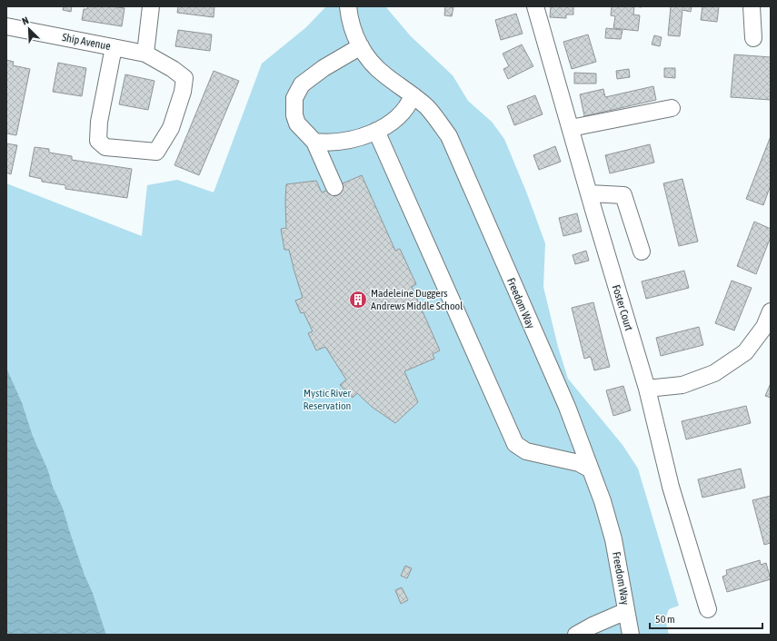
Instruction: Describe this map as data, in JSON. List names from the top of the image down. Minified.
{"streets":{"street":["Ship Avenue","Freedom Way","Foster Court"]},"parks":["Mystic River Reservation"],"places":{"building":["Madeleine Duggers Andrews Middle School"]},"scale_bar":"50 m","north":"top left"}
